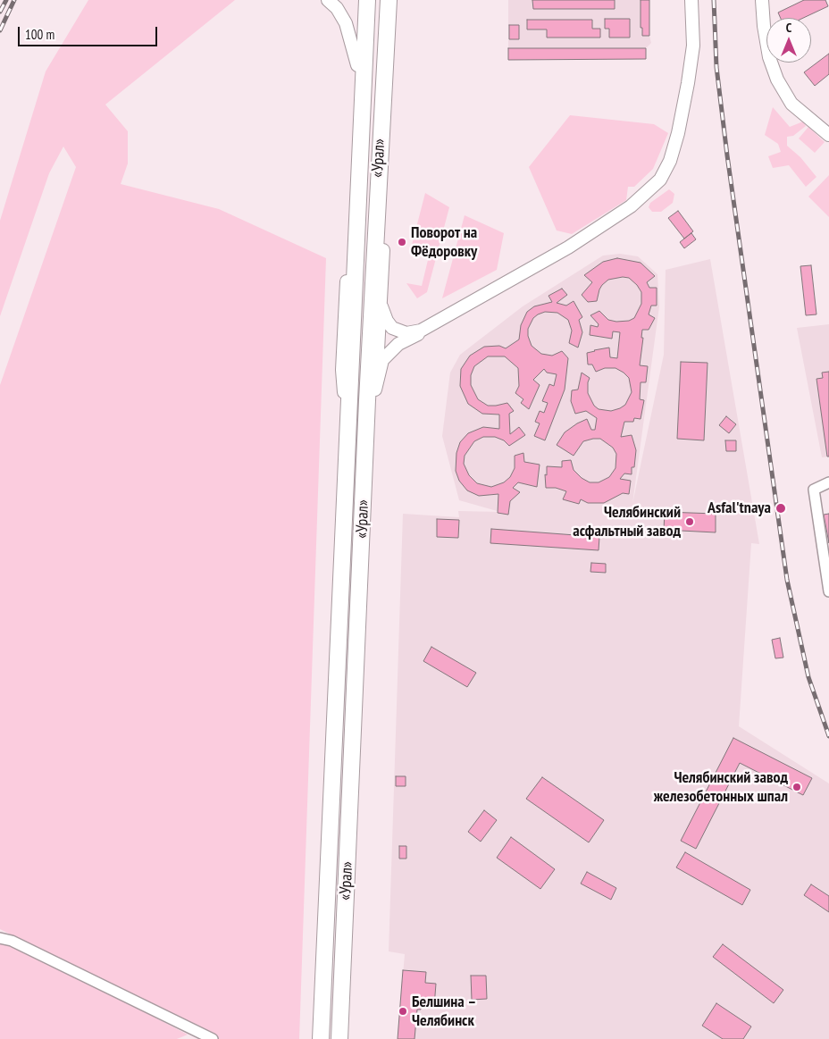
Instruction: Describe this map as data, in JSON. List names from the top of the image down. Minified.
{"streets":{"main road":["«Урал»"]},"places":["Поворот на Фёдоровку","Asfal'tnaya","Челябинский асфальтный завод","Челябинский завод железобетонных шпал","Белшина – Челябинск"],"scale_bar":"100 m","north":"top"}
